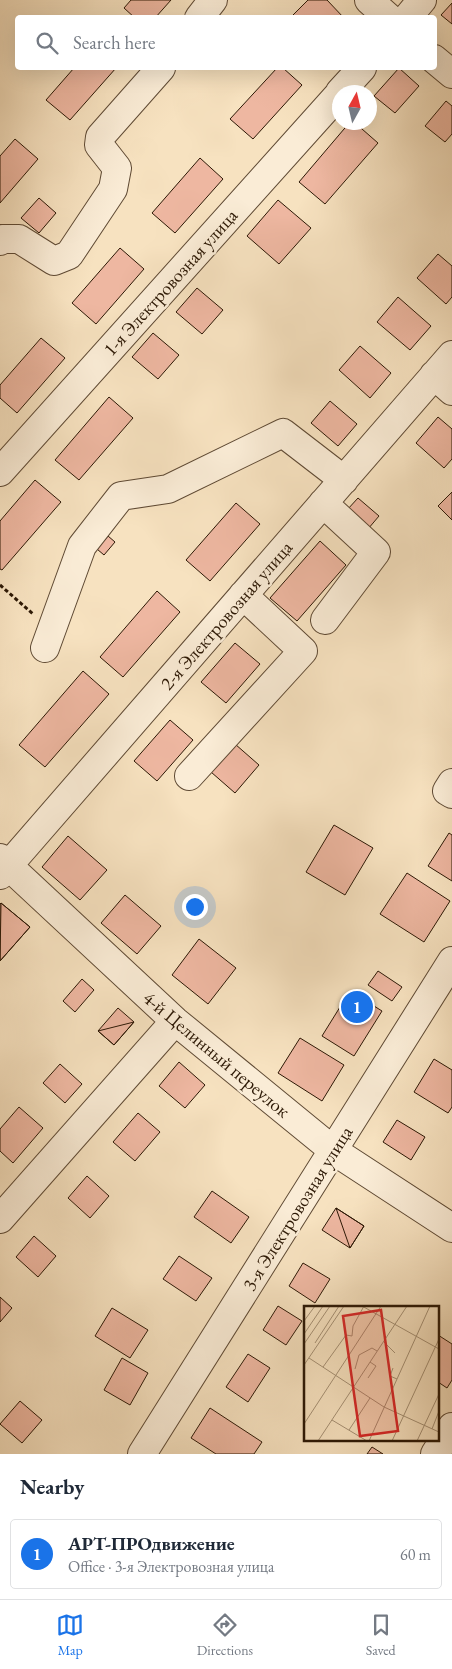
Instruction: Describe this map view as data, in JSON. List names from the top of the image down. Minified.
{"streets":{"street":["1-я Электровозная улица","2-я Электровозная улица","4-й Целинный переулок","3-я Электровозная улица"]},"crossings":[["2-я Электровозная улица","4-й Целинный переулок"],["4-й Целинный переулок","3-я Электровозная улица"]],"north":"top","page":{"search":"Search here","pins":"1","heading":"Nearby","list":[{"mark":"1","name":"АРТ-ПРОдвижение","note":"Office · 3-я Электровозная улица","value":"60 m"}],"nav":["Map","Directions","Saved"]}}
